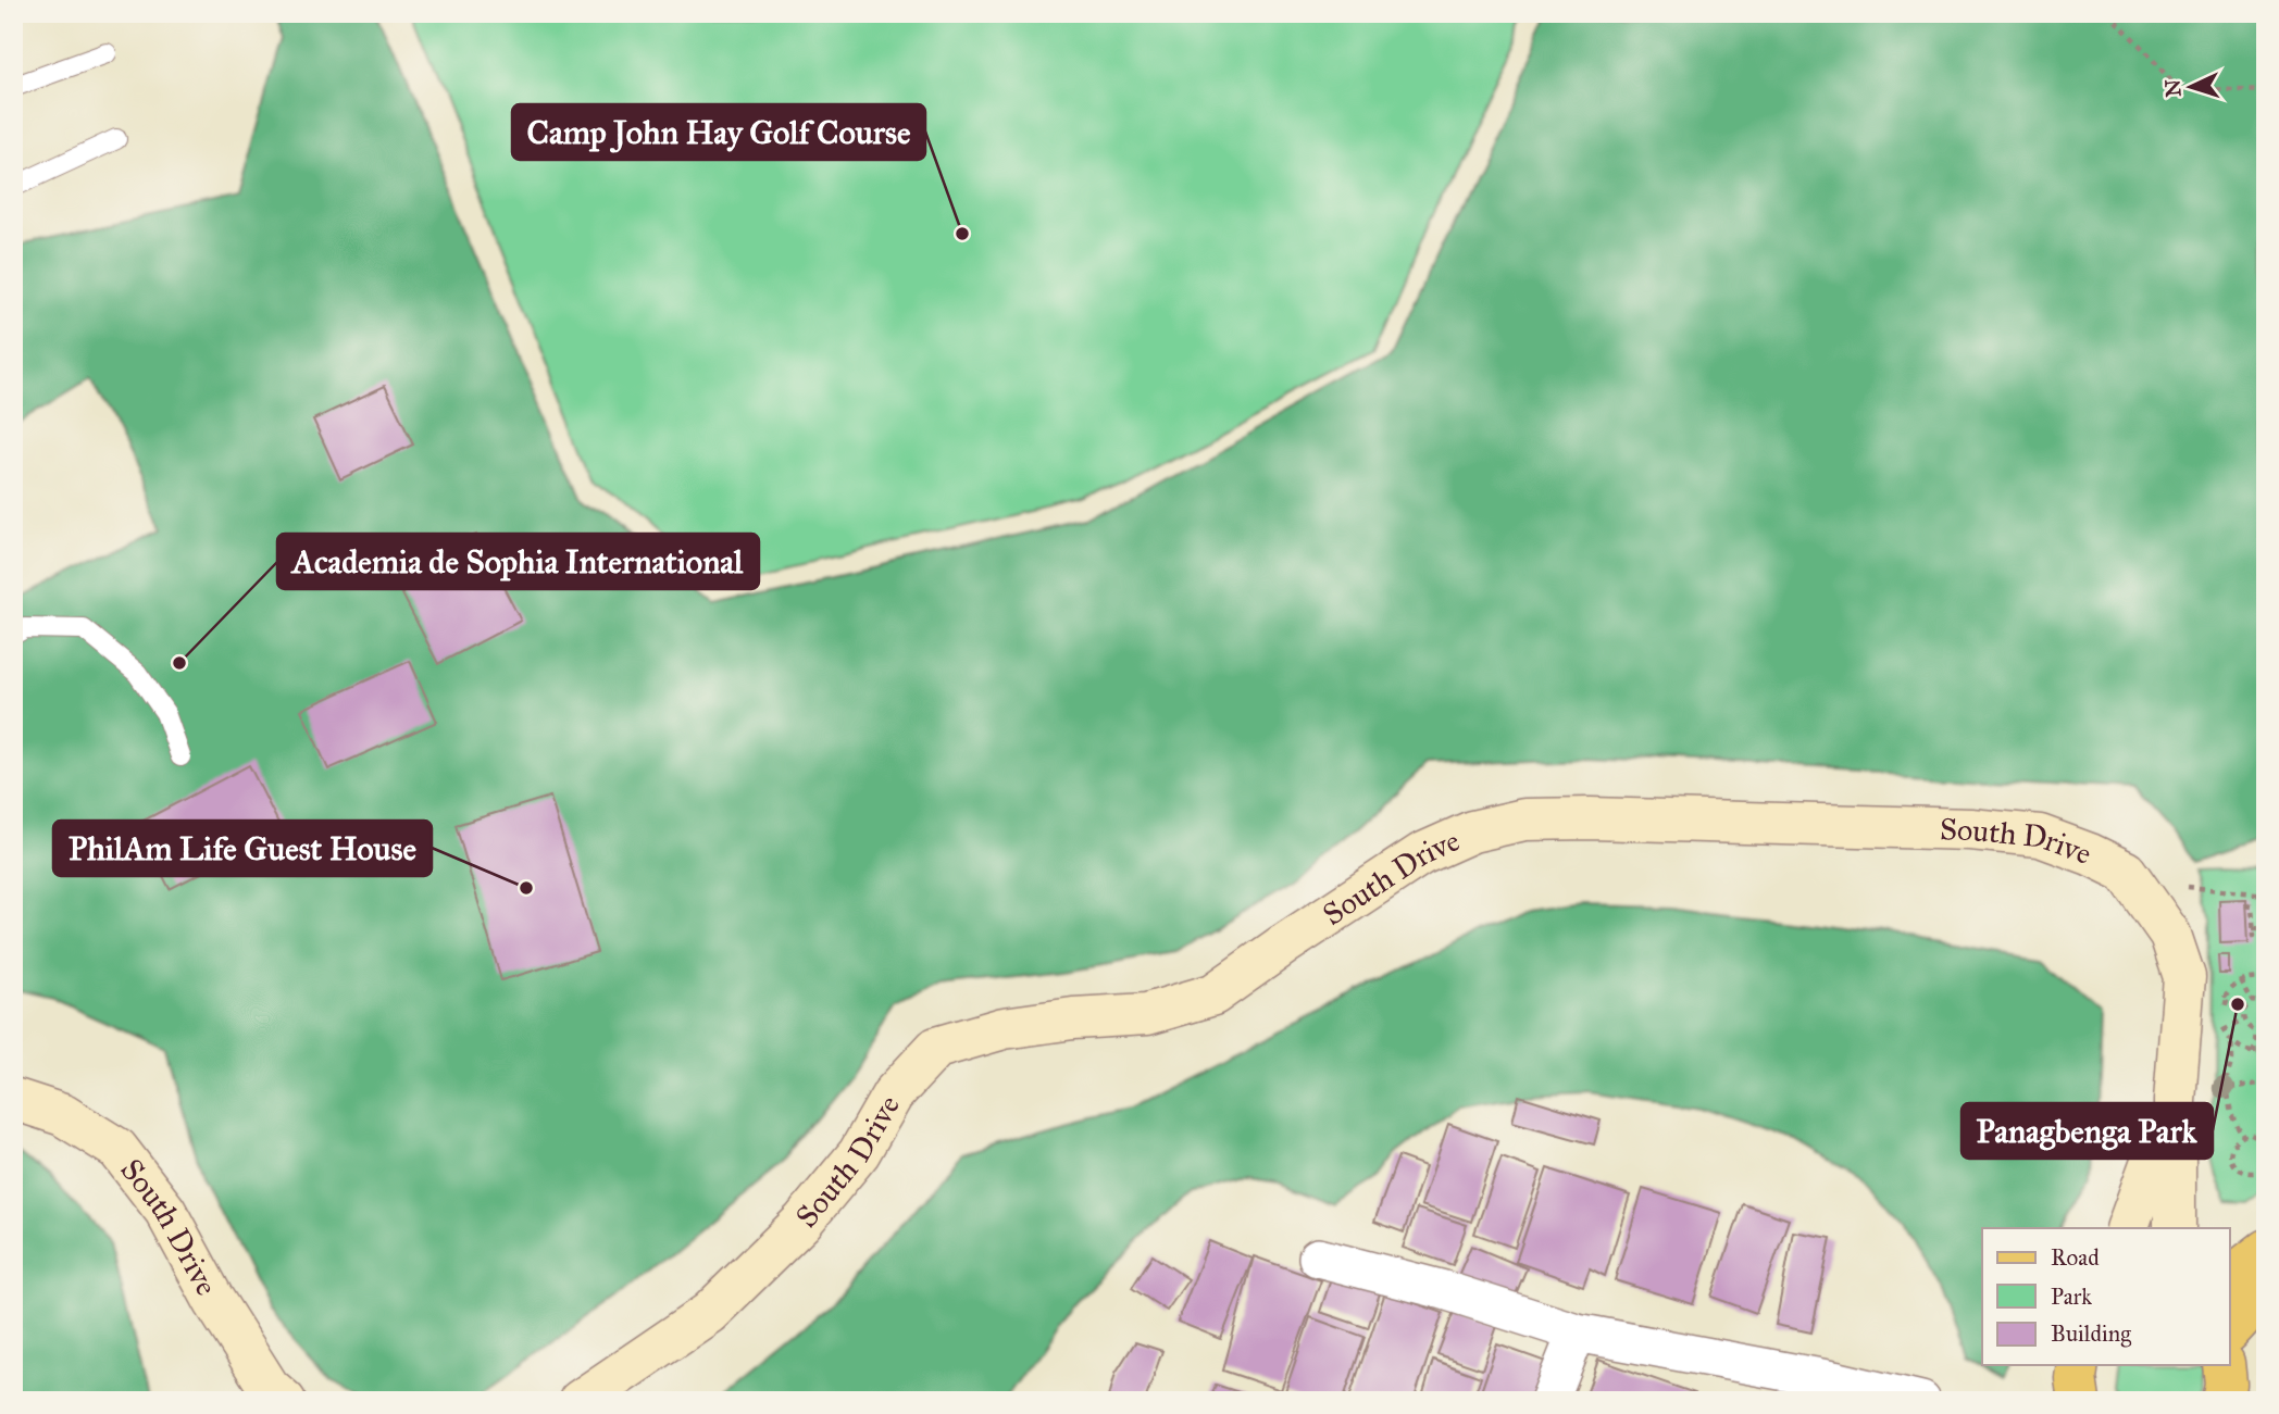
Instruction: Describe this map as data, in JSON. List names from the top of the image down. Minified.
{"streets":{"main road":["South Drive"]},"places":["Camp John Hay Golf Course","Academia de Sophia International","PhilAm Life Guest House","Panagbenga Park"],"legend":["Road","Park","Building"],"north":"left"}
